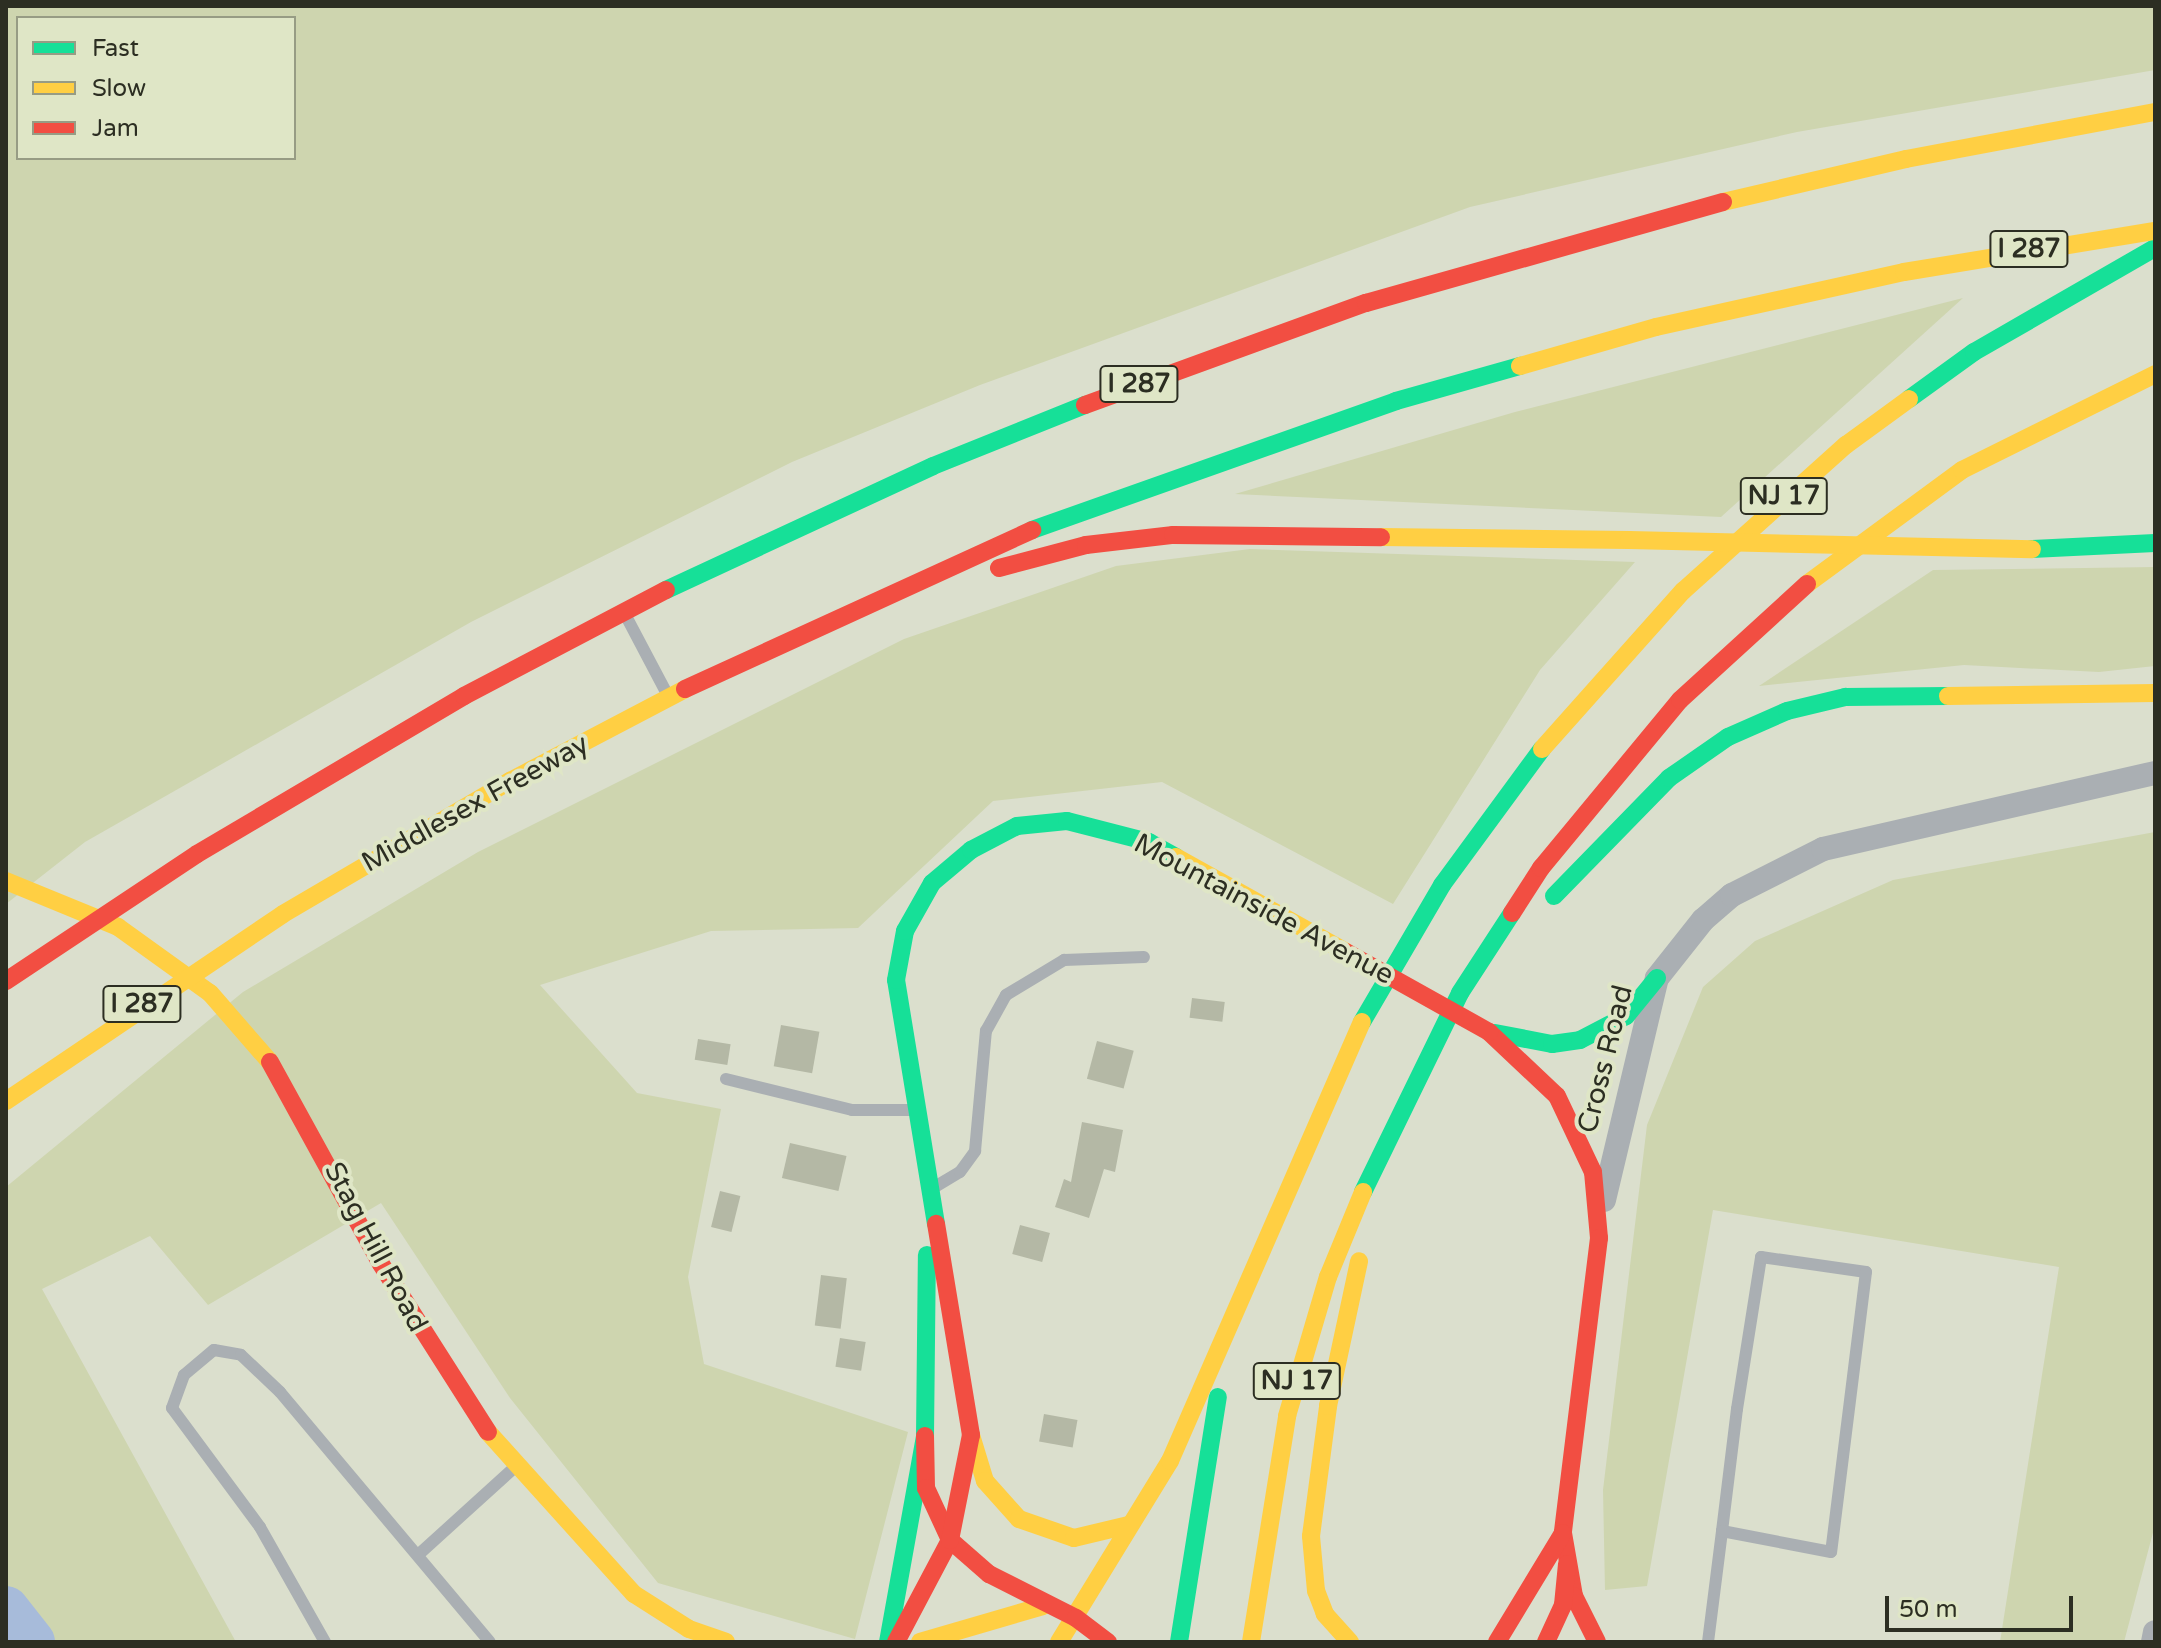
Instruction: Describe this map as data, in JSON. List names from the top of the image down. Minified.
{"streets":{"main road":["I 287","NJ 17","Middlesex Freeway","Mountainside Avenue","Cross Road","Stag Hill Road"]},"crossings":[["I 287","Middlesex Freeway"],["Mountainside Avenue","Cross Road"]],"legend":["Fast","Slow","Jam"],"scale_bar":"50 m"}
